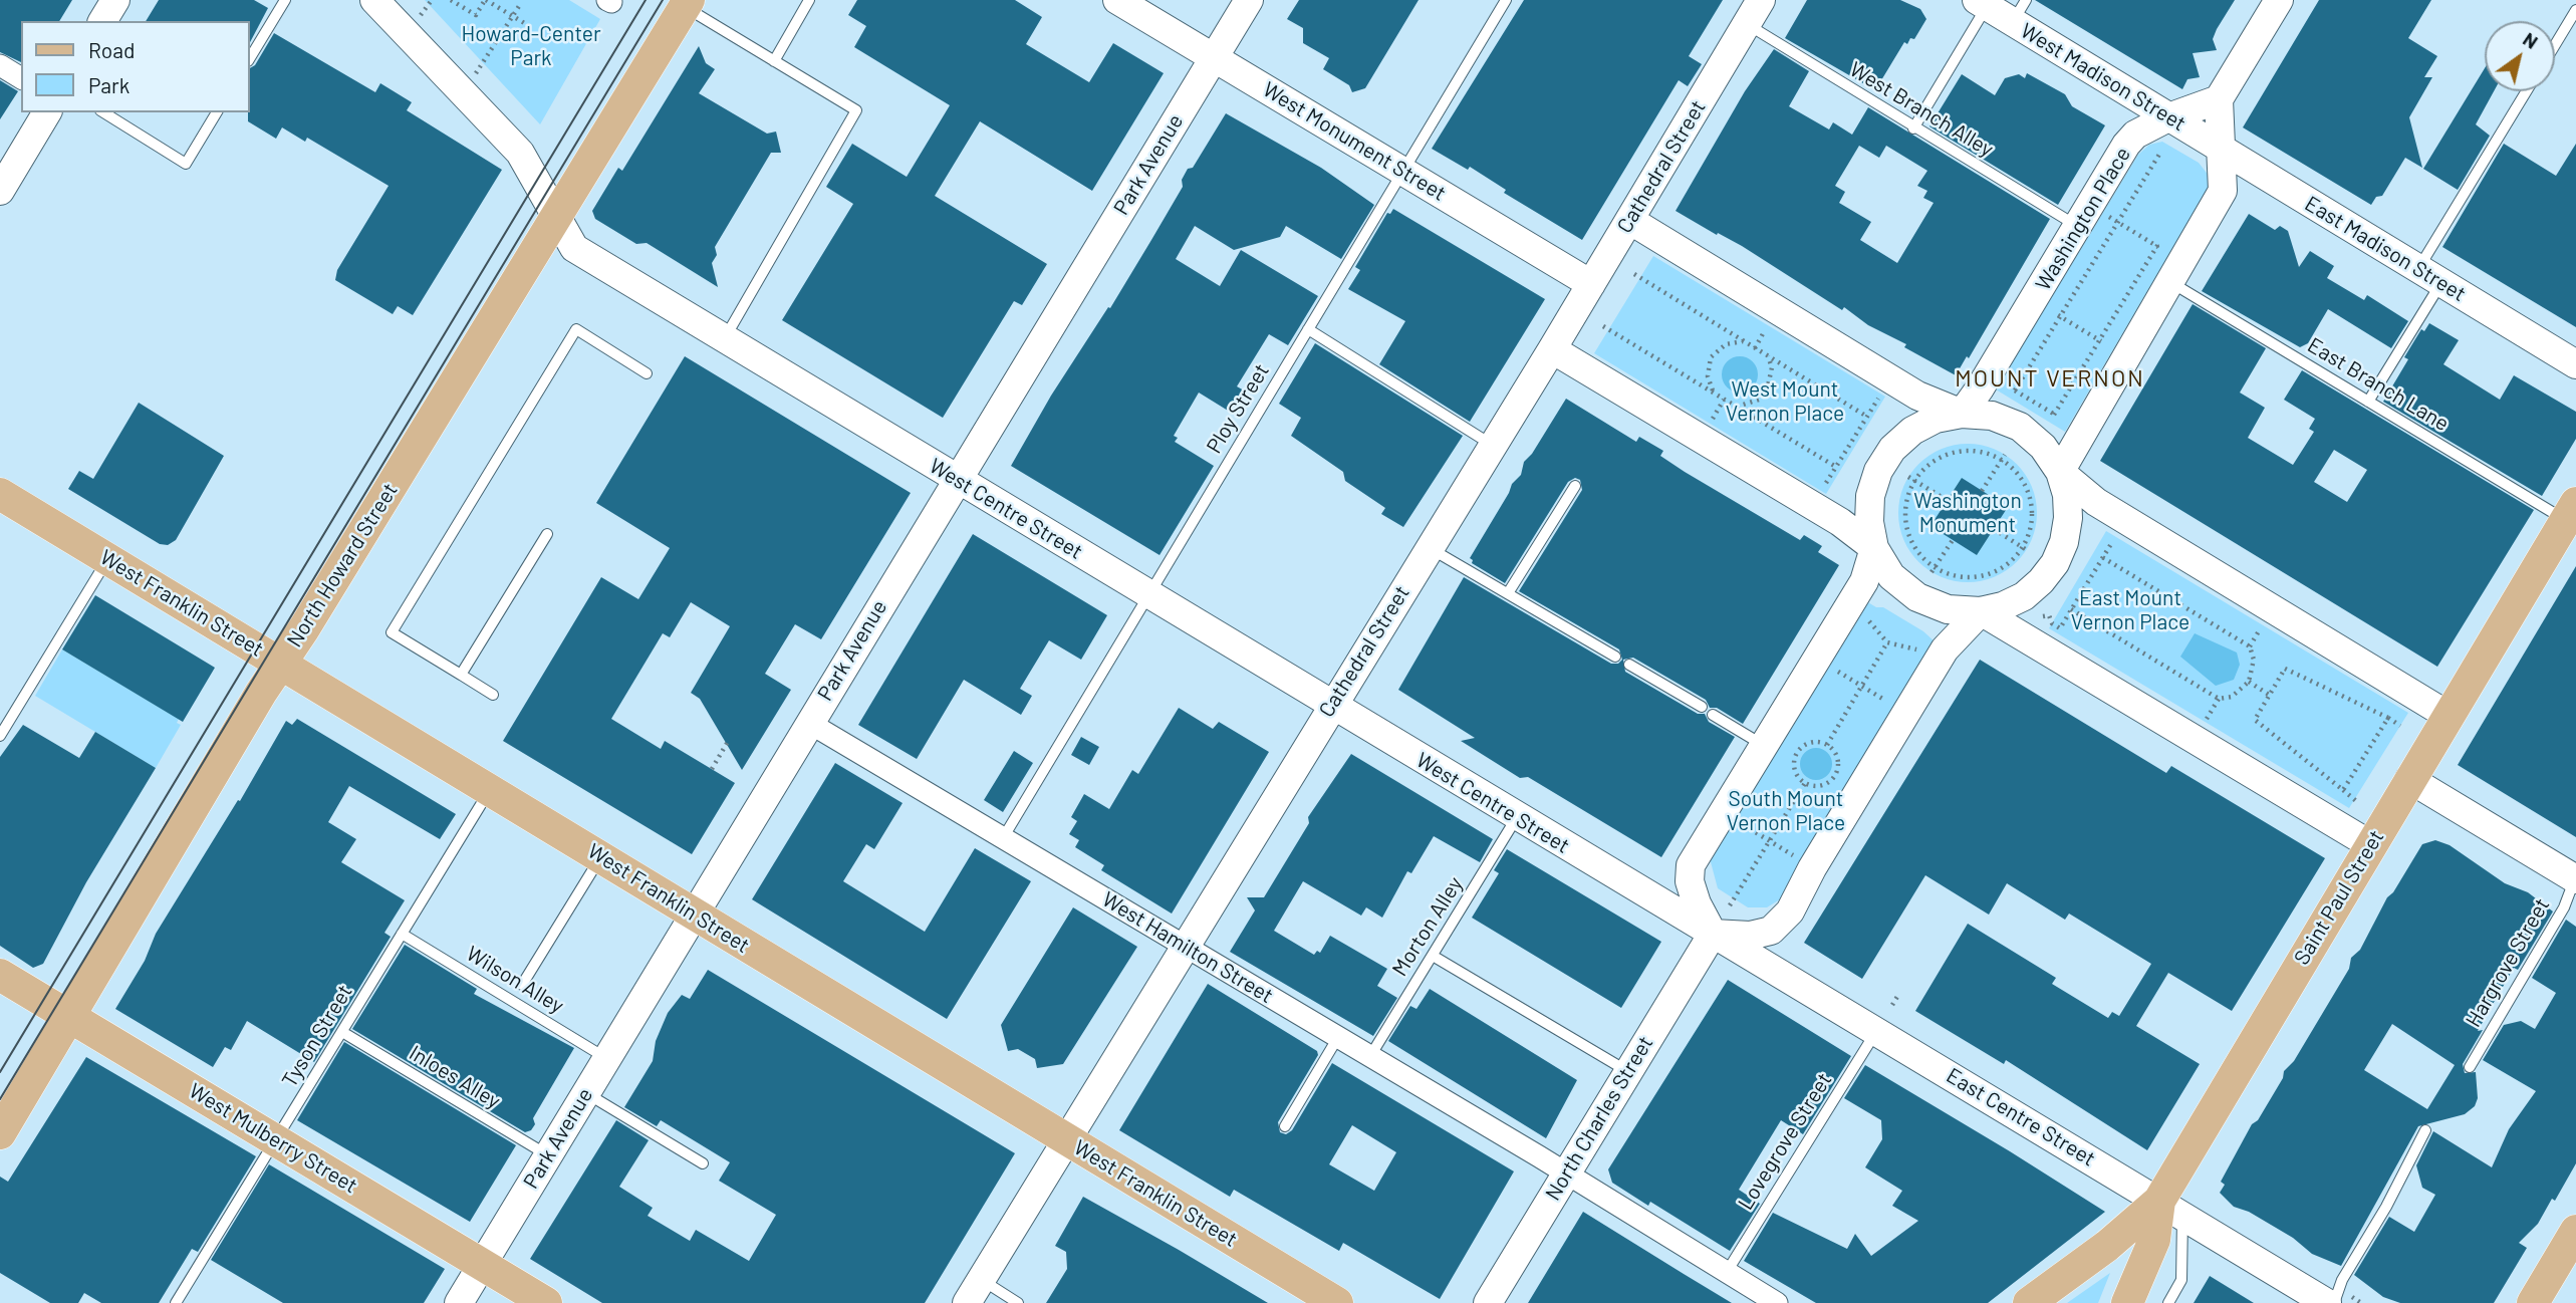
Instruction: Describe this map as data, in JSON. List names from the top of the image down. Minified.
{"streets":{"main road":["West Madison Street","West Monument Street","Park Avenue","Cathedral Street","Washington Place","East Madison Street","West Centre Street","North Howard Street","West Franklin Street","Saint Paul Street","East Centre Street","North Charles Street","West Mulberry Street"],"street":["West Hamilton Street"],"lane":["West Branch Alley","East Branch Lane","Ploy Street","Morton Alley","Hargrove Street","Wilson Alley","Tyson Street","Inloes Alley","Lovegrove Street"]},"crossings":[["West Madison Street","Washington Place"],["West Madison Street","East Madison Street"],["West Branch Alley","Cathedral Street"],["West Branch Alley","Washington Place"],["West Monument Street","Park Avenue"],["West Monument Street","Cathedral Street"],["West Monument Street","Ploy Street"],["Park Avenue","West Centre Street"],["Park Avenue","West Franklin Street"],["Park Avenue","West Hamilton Street"],["Park Avenue","Wilson Alley"],["Park Avenue","Inloes Alley"],["Park Avenue","West Mulberry Street"],["Cathedral Street","West Centre Street"],["Cathedral Street","West Franklin Street"],["Cathedral Street","West Hamilton Street"],["East Branch Lane","Saint Paul Street"],["Ploy Street","West Centre Street"],["Ploy Street","West Hamilton Street"],["West Centre Street","North Howard Street"],["West Centre Street","Morton Alley"],["West Centre Street","East Centre Street"],["West Centre Street","North Charles Street"],["North Howard Street","West Franklin Street"],["North Howard Street","West Mulberry Street"],["West Franklin Street","Tyson Street"],["Saint Paul Street","East Centre Street"],["Morton Alley","West Hamilton Street"],["West Hamilton Street","North Charles Street"],["West Hamilton Street","Lovegrove Street"],["Wilson Alley","Tyson Street"],["Tyson Street","Inloes Alley"],["Tyson Street","West Mulberry Street"],["East Centre Street","North Charles Street"],["East Centre Street","Lovegrove Street"]],"districts":["MOUNT VERNON"],"parks":["Howard-Center Park","West Mount Vernon Place","Washington Monument","East Mount Vernon Place","South Mount Vernon Place"],"legend":["Road","Park"],"north":"top right"}
